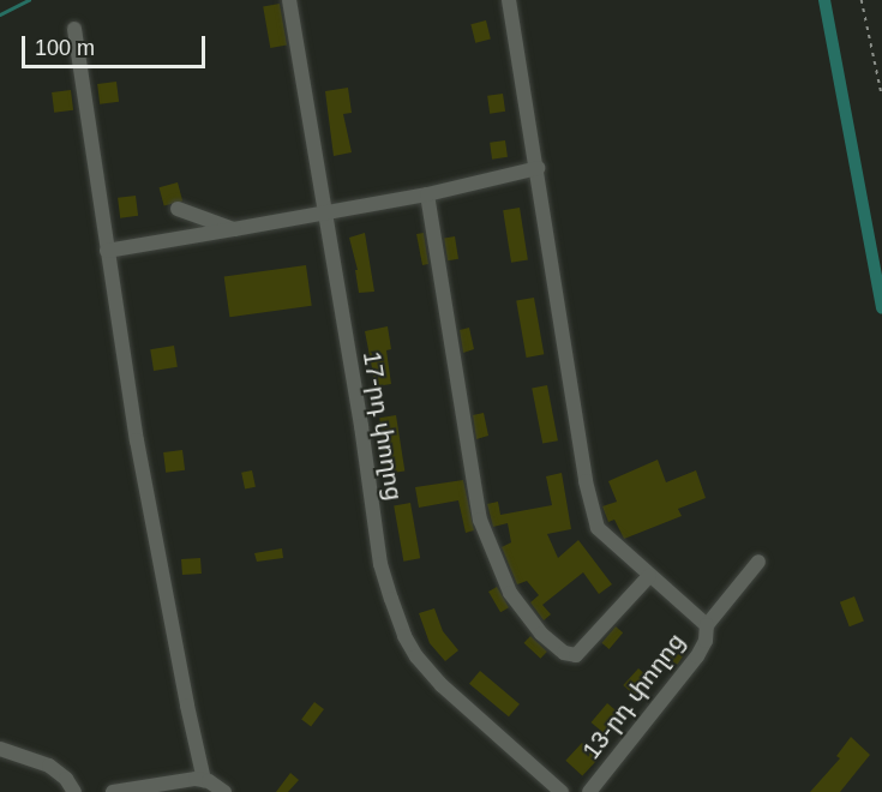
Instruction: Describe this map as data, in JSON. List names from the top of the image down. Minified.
{"streets":{"street":["17-րդ փողոց","13-րդ փողոց"]},"scale_bar":"100 m"}
